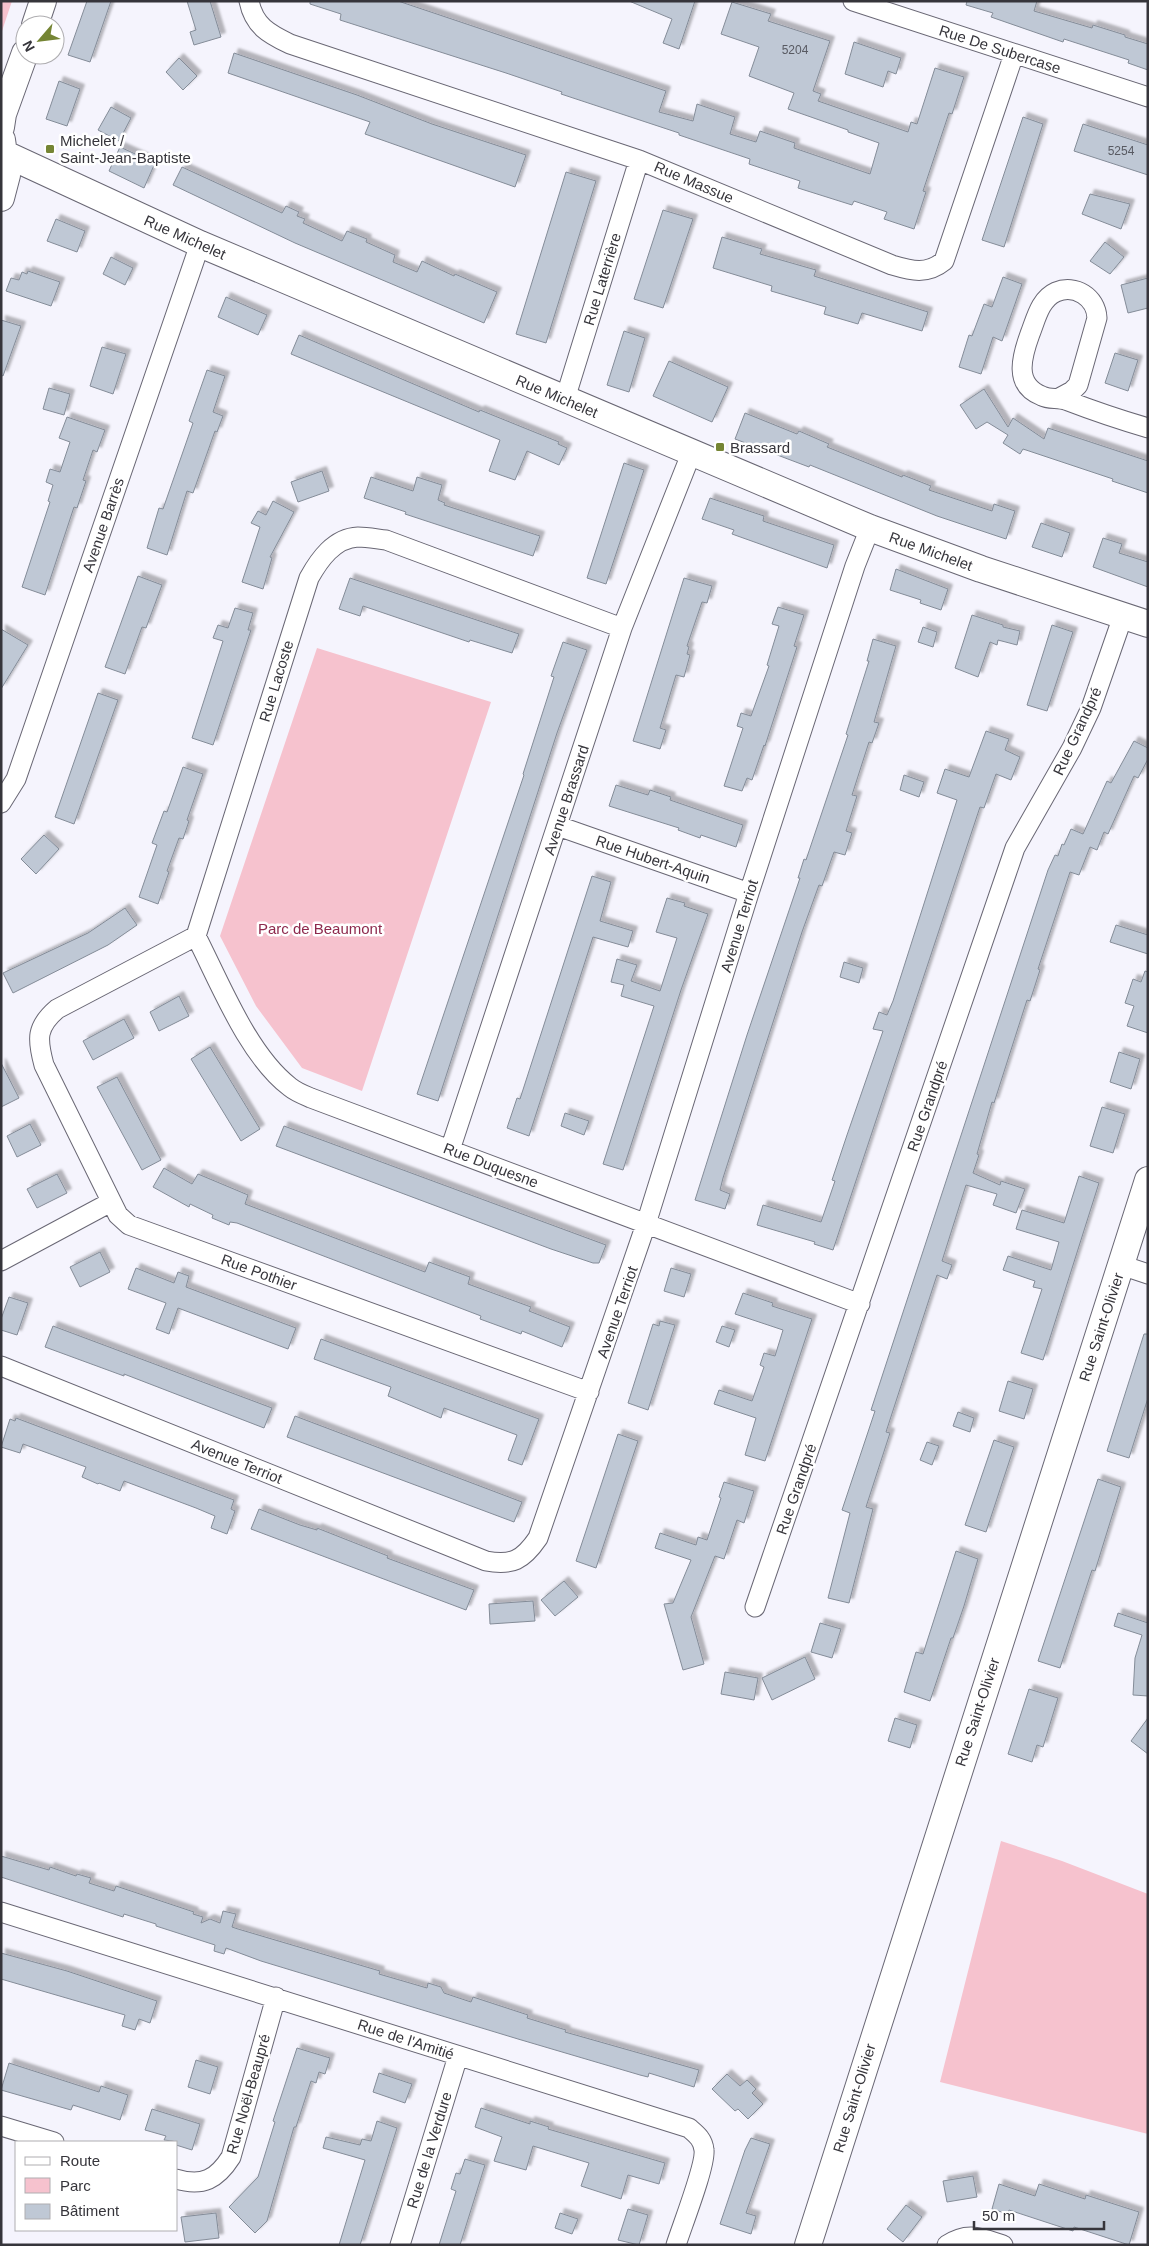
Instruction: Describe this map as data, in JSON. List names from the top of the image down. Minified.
{"streets":{"street":["Rue De Subercase","Rue Massue","Rue Michelet","Rue Laterrière","Avenue Barrès","Rue Lacoste","Rue Grandpré","Avenue Brassard","Rue Hubert-Aquin","Avenue Terriot","Rue Duquesne","Rue Pothier","Rue Saint-Olivier","Rue de l'Amitié","Rue Noël-Beaupré","Rue de la Verdure"]},"crossings":[["Rue De Subercase","Rue Massue"],["Rue Massue","Rue Laterrière"],["Rue Michelet","Rue Laterrière"],["Rue Michelet","Avenue Barrès"],["Rue Michelet","Rue Grandpré"],["Rue Michelet","Avenue Brassard"],["Rue Michelet","Avenue Terriot"],["Rue Lacoste","Avenue Brassard"],["Rue Lacoste","Rue Duquesne"],["Rue Lacoste","Rue Pothier"],["Rue Grandpré","Rue Duquesne"],["Avenue Brassard","Rue Hubert-Aquin"],["Avenue Brassard","Rue Duquesne"],["Rue Hubert-Aquin","Avenue Terriot"],["Avenue Terriot","Rue Duquesne"],["Avenue Terriot","Rue Pothier"],["Rue Duquesne","Rue Pothier"],["Rue de l'Amitié","Rue Noël-Beaupré"],["Rue de l'Amitié","Rue de la Verdure"]],"parks":["Parc de Beaumont"],"places":{"transit":["Michelet / Saint-Jean-Baptiste","Brassard"]},"house_numbers":["5204","5254"],"legend":["Route","Parc","Bâtiment"],"scale_bar":"50 m","north":"bottom left"}
